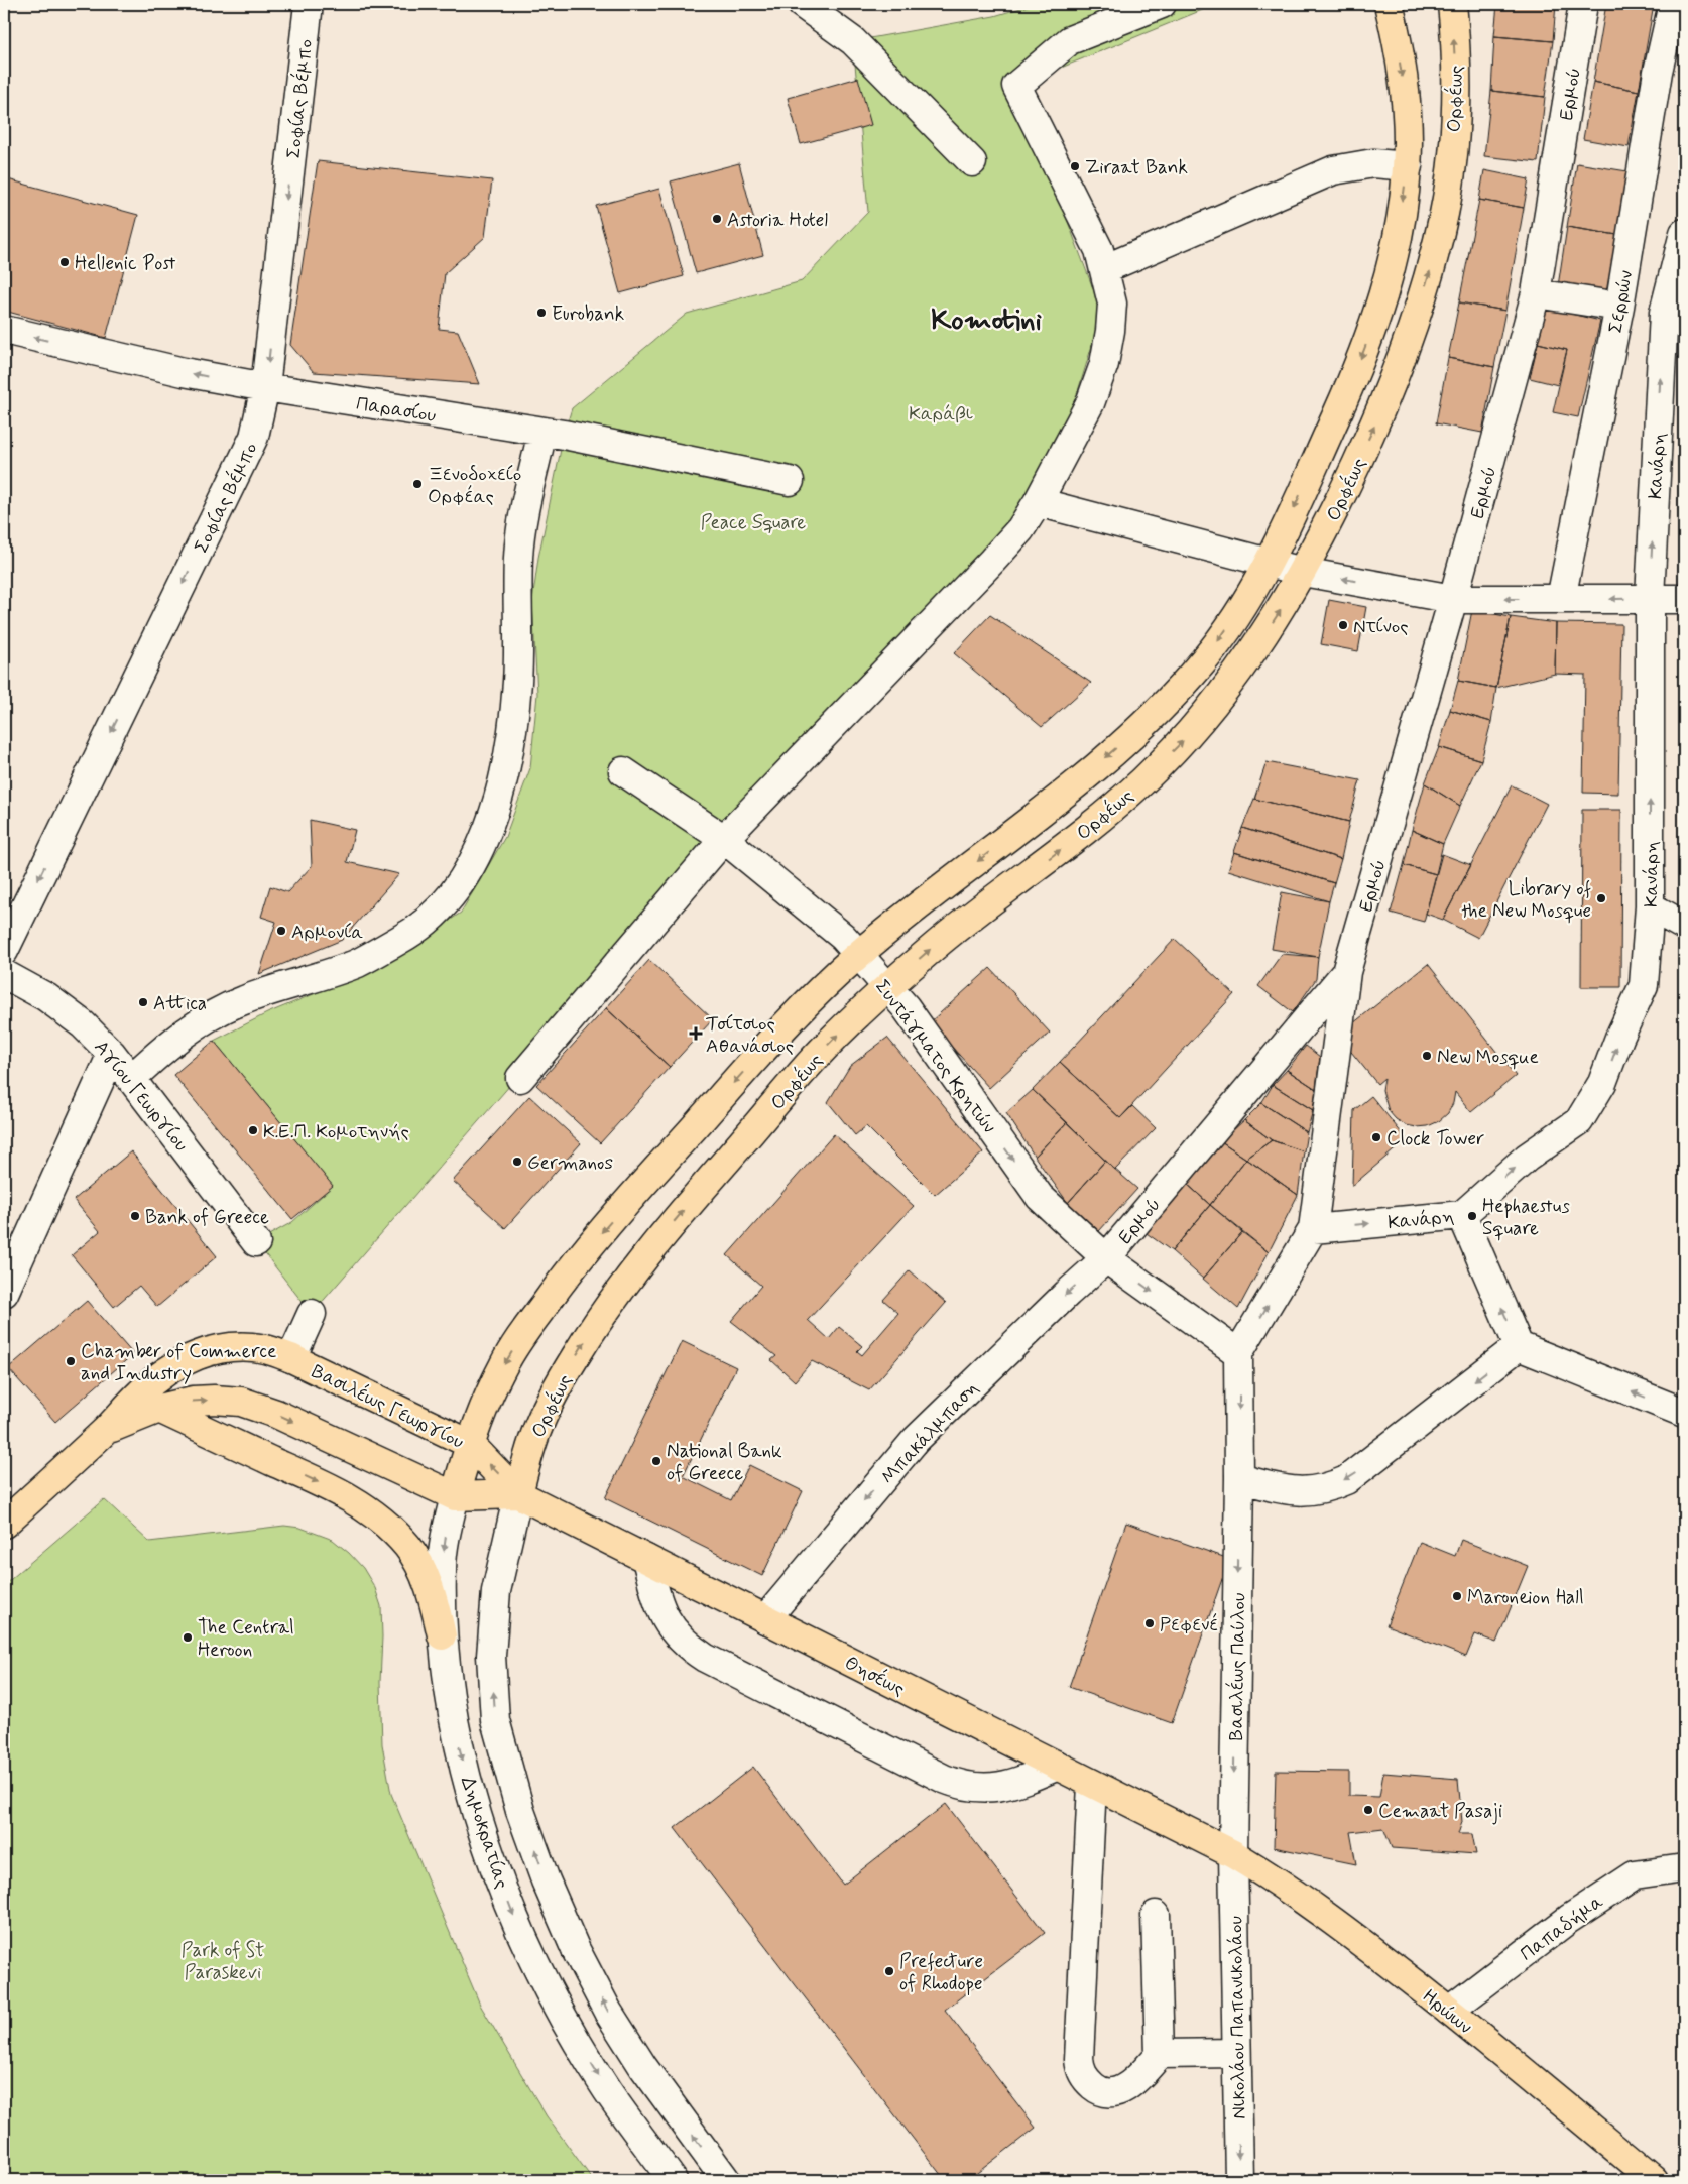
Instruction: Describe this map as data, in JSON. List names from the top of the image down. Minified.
{"streets":{"main road":["Ορφέως","Βασιλέως Γεωργίου","Θησέως","Δημοκρατίας","Ηρώων"],"street":["Ερμού","Σοφίας Βέμπο","Σερρών","Παρασίου","Κανάρη","Συντάγματος Κρητών","Αγίου Γεωργίου","Μπακάλμπαση","Βασιλέως Παύλου","Παπαδήμα","Νικολάου Παπανικολάου"]},"crossings":[["Ερμού","Κανάρη"],["Ερμού","Συντάγματος Κρητών"],["Ερμού","Μπακάλμπαση"],["Σοφίας Βέμπο","Παρασίου"],["Ορφέως","Συντάγματος Κρητών"],["Ορφέως","Βασιλέως Γεωργίου"],["Ορφέως","Θησέως"],["Ορφέως","Δημοκρατίας"],["Συντάγματος Κρητών","Μπακάλμπαση"],["Συντάγματος Κρητών","Βασιλέως Παύλου"],["Βασιλέως Γεωργίου","Θησέως"],["Βασιλέως Γεωργίου","Δημοκρατίας"],["Μπακάλμπαση","Θησέως"],["Βασιλέως Παύλου","Θησέως"],["Βασιλέως Παύλου","Ηρώων"],["Βασιλέως Παύλου","Νικολάου Παπανικολάου"],["Θησέως","Ηρώων"],["Θησέως","Νικολάου Παπανικολάου"],["Παπαδήμα","Ηρώων"],["Ηρώων","Νικολάου Παπανικολάου"]],"one_way":["Σοφίας Βέμπο","Κανάρη","Συντάγματος Κρητών","Μπακάλμπαση","Βασιλέως Παύλου","Δημοκρατίας","Νικολάου Παπανικολάου"],"districts":["Komotini"],"parks":["Καράβι","Peace Square","Park of St Paraskevi"],"places":{"other":["Ziraat Bank","Astoria Hotel","Hellenic Post","Eurobank","Ξενοδοχείο Ορφέας","Ντίνος","Library of the New Mosque","Αρμονία","Attica","New Mosque","Κ.Ε.Π. Κομοτηνής","Clock Tower","Germanos","Bank of Greece","Hephaestus Square","Chamber of Commerce and Industry","National Bank of Greece","Maroneion Hall","Ρεφενέ","The Central Heroon","Cemaat Pasaji","Prefecture of Rhodope"],"health":["Τσίτσιος Αθανάσιος"]}}
